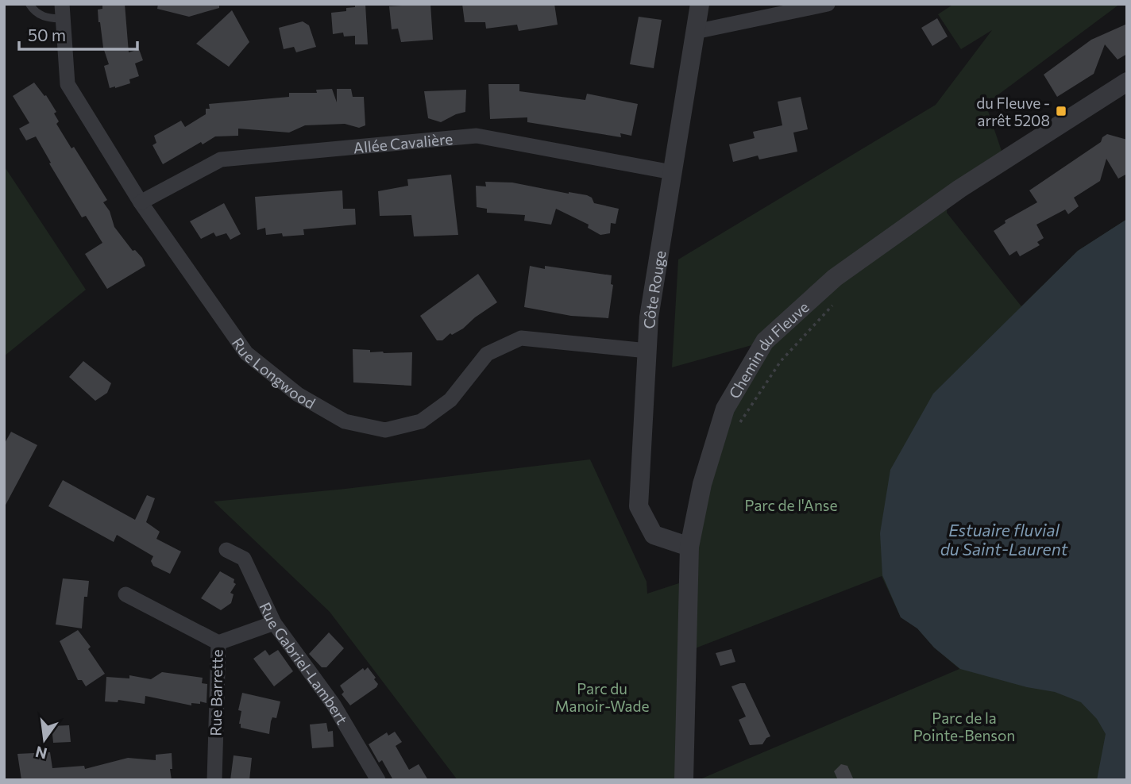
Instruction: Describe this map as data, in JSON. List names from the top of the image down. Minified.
{"streets":{"street":["Allée Cavalière","Côte Rouge","Chemin du Fleuve","Rue Longwood","Rue Gabriel-Lambert","Rue Barrette"]},"crossings":[["Allée Cavalière","Côte Rouge"],["Allée Cavalière","Rue Longwood"],["Côte Rouge","Chemin du Fleuve"],["Côte Rouge","Rue Longwood"]],"water":["Estuaire fluvial du Saint-Laurent"],"parks":["Parc de l'Anse","Parc du Manoir-Wade","Parc de la Pointe-Benson"],"places":{"transit":["du Fleuve - arrêt 5208"]},"scale_bar":"50 m","north":"bottom"}
